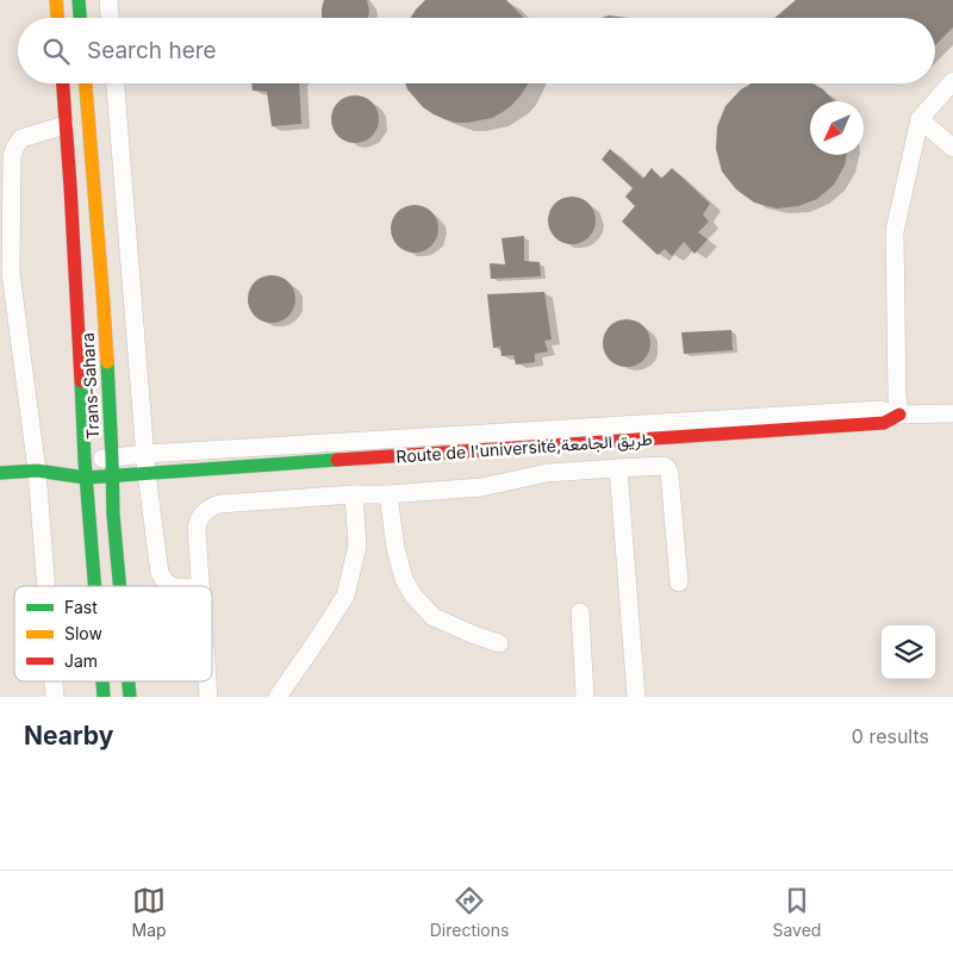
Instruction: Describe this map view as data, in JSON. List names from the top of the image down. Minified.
{"streets":{"main road":["Trans-Sahara","Route de l'université,طريق الجامعة"]},"crossings":[["Trans-Sahara","Route de l'université,طريق الجامعة"]],"legend":["Fast","Slow","Jam"],"north":"bottom left","page":{"search":"Search here","heading":["Nearby","0 results"],"nav":["Map","Directions","Saved"]}}
